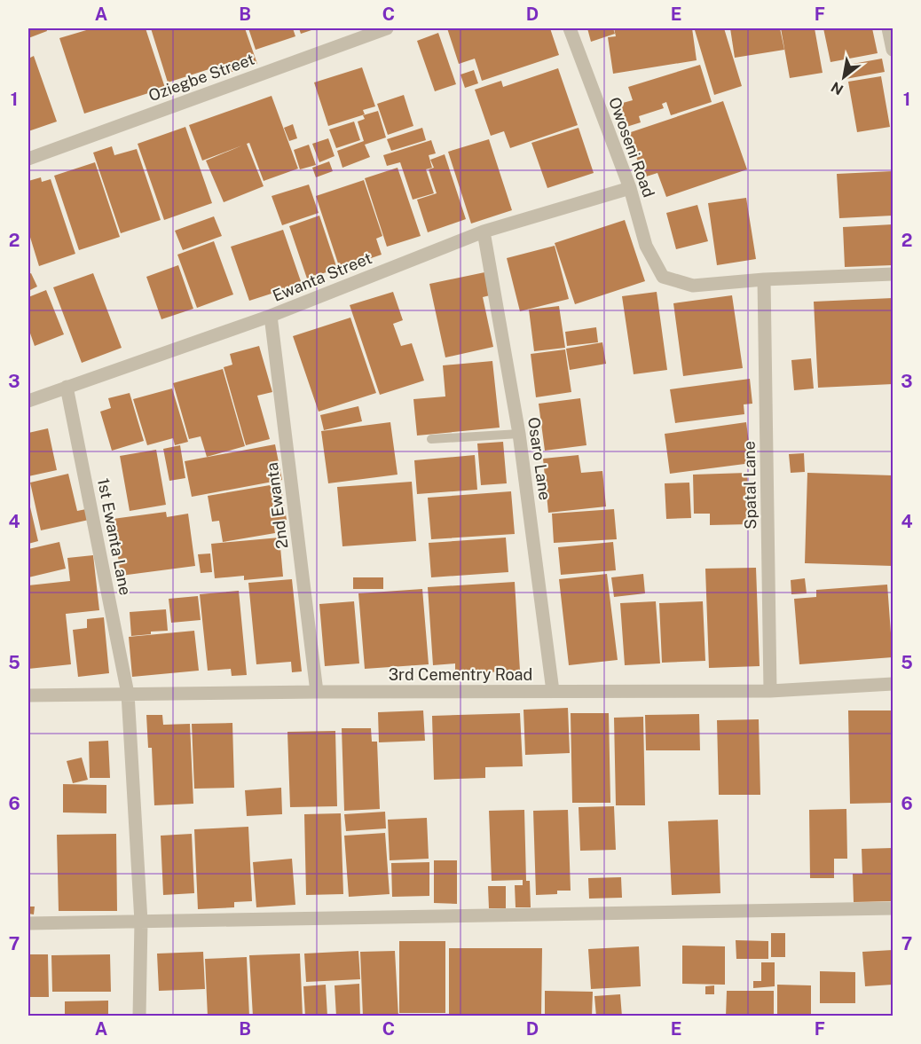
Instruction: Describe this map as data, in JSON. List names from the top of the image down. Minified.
{"streets":{"street":["Oziegbe Street","Owoseni Road","Ewanta Street","Osaro Lane","Spatal Lane","2nd Ewanta","1st Ewanta Lane","3rd Cementry Road"]},"crossings":[["Owoseni Road","Ewanta Street"],["Owoseni Road","Spatal Lane"],["Ewanta Street","Osaro Lane"],["Ewanta Street","2nd Ewanta"],["Ewanta Street","1st Ewanta Lane"],["Osaro Lane","3rd Cementry Road"],["Spatal Lane","3rd Cementry Road"],["2nd Ewanta","3rd Cementry Road"],["1st Ewanta Lane","3rd Cementry Road"]],"north":"bottom left","grid":{"columns":["A","B","C","D","E","F"],"rows":["1","2","3","4","5","6","7"]}}
